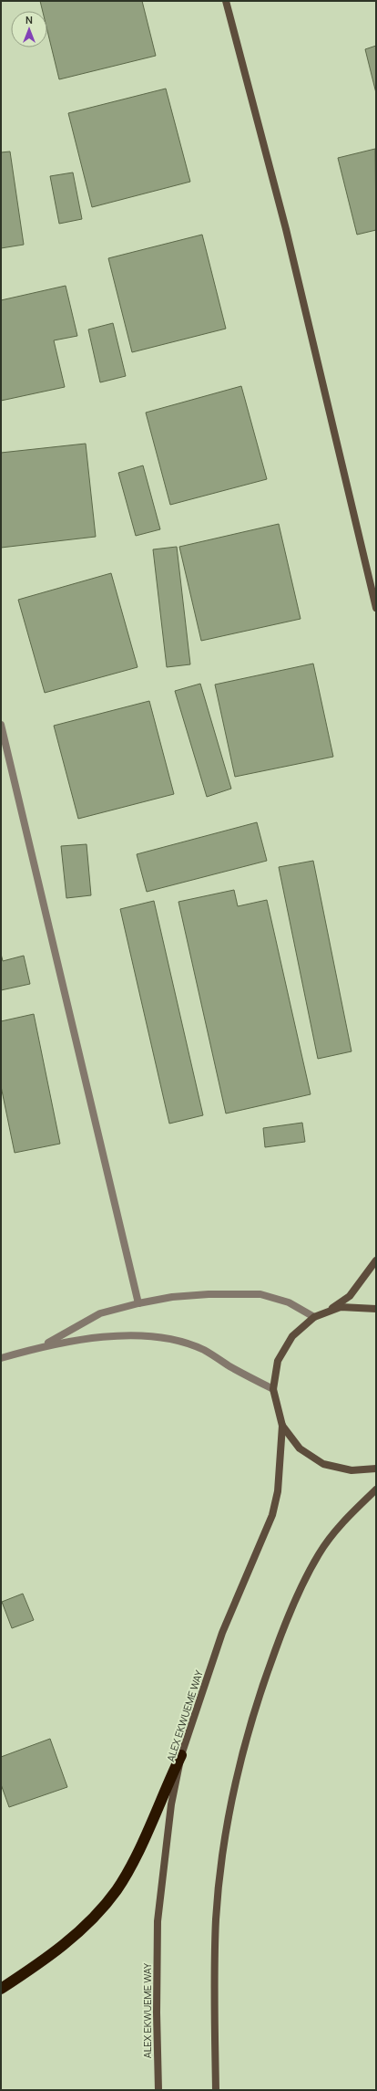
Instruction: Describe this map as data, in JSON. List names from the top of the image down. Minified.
{"streets":{"street":["ALEX EKWUEME WAY"]},"north":"top"}
